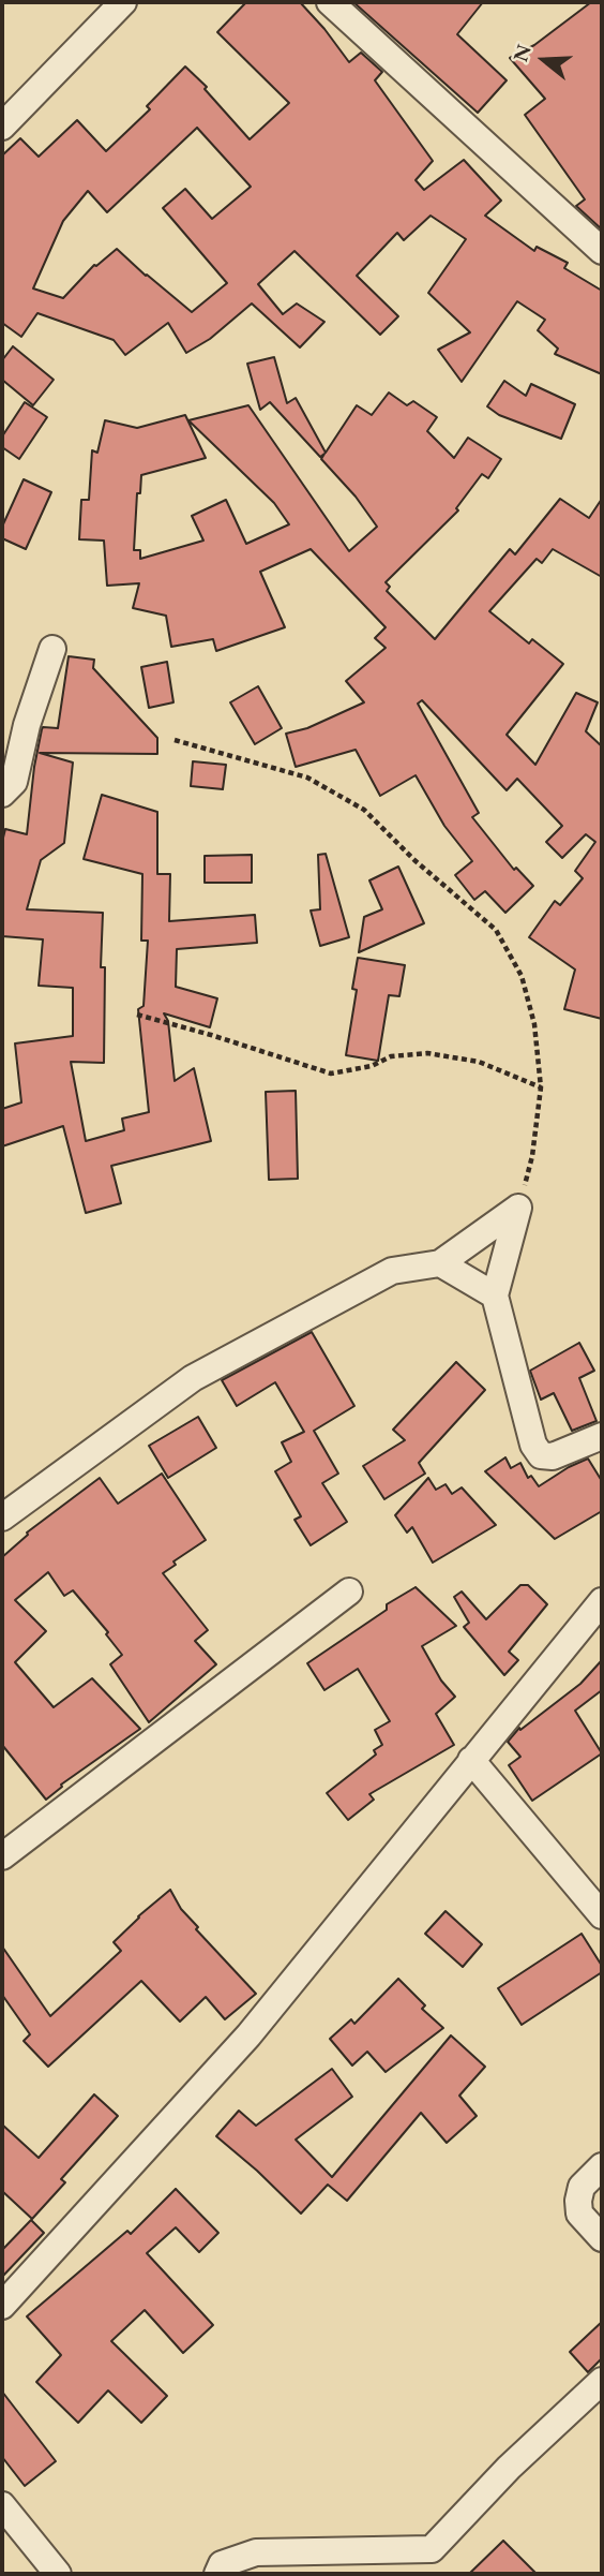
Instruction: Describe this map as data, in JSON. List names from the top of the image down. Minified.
{"north":"left"}
